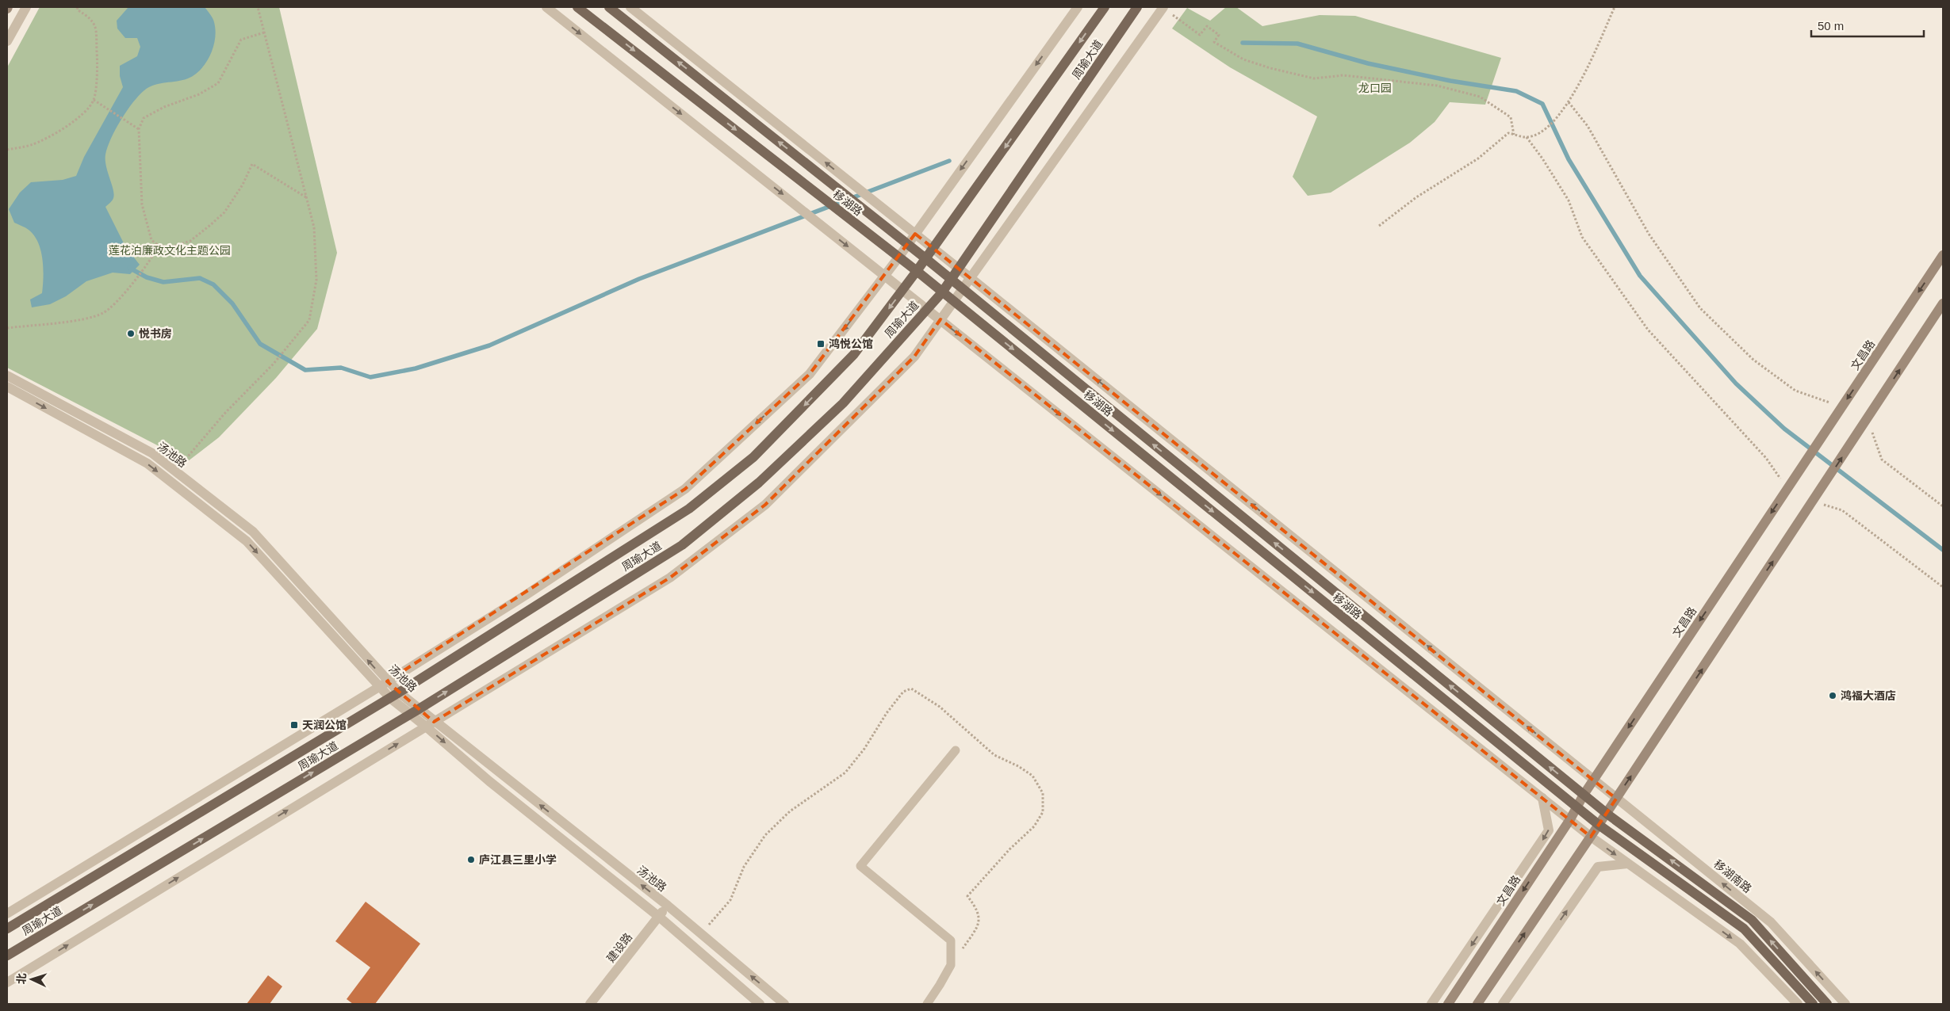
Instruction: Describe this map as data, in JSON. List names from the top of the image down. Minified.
{"streets":{"main road":["周瑜大道","移湖路","文昌路","移湖南路"],"street":["汤池路","建设路"]},"crossings":[["周瑜大道","移湖路"],["周瑜大道","汤池路"],["移湖路","文昌路"],["移湖路","移湖南路"],["文昌路","移湖南路"],["汤池路","建设路"]],"parks":["龙口园","莲花泊廉政文化主题公园"],"places":{"other":["悦书房","鸿福大酒店","庐江县三里小学"],"transit":["鸿悦公馆","天润公馆"]},"scale_bar":"50 m","north":"left"}
